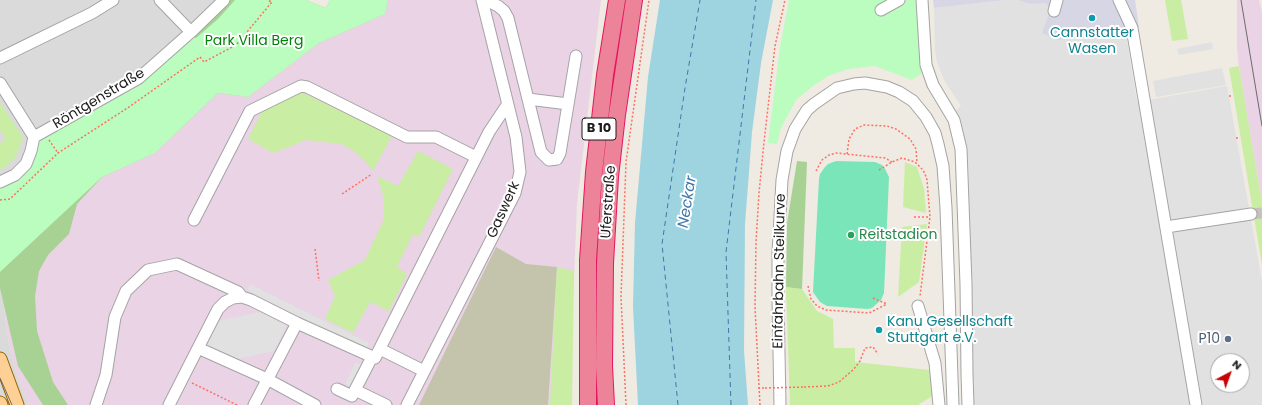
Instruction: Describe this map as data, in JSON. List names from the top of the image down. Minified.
{"streets":{"highway":["B 10","Uferstraße"],"street":["Röntgenstraße","Gaswerk","Einfahrbahn Steilkurve"]},"crossings":[["B 10","Uferstraße"]],"water":["Neckar"],"parks":["Park Villa Berg"],"places":["Cannstatter Wasen","Reitstadion","Kanu Gesellschaft Stuttgart e.V.","P10"],"north":"top right"}
